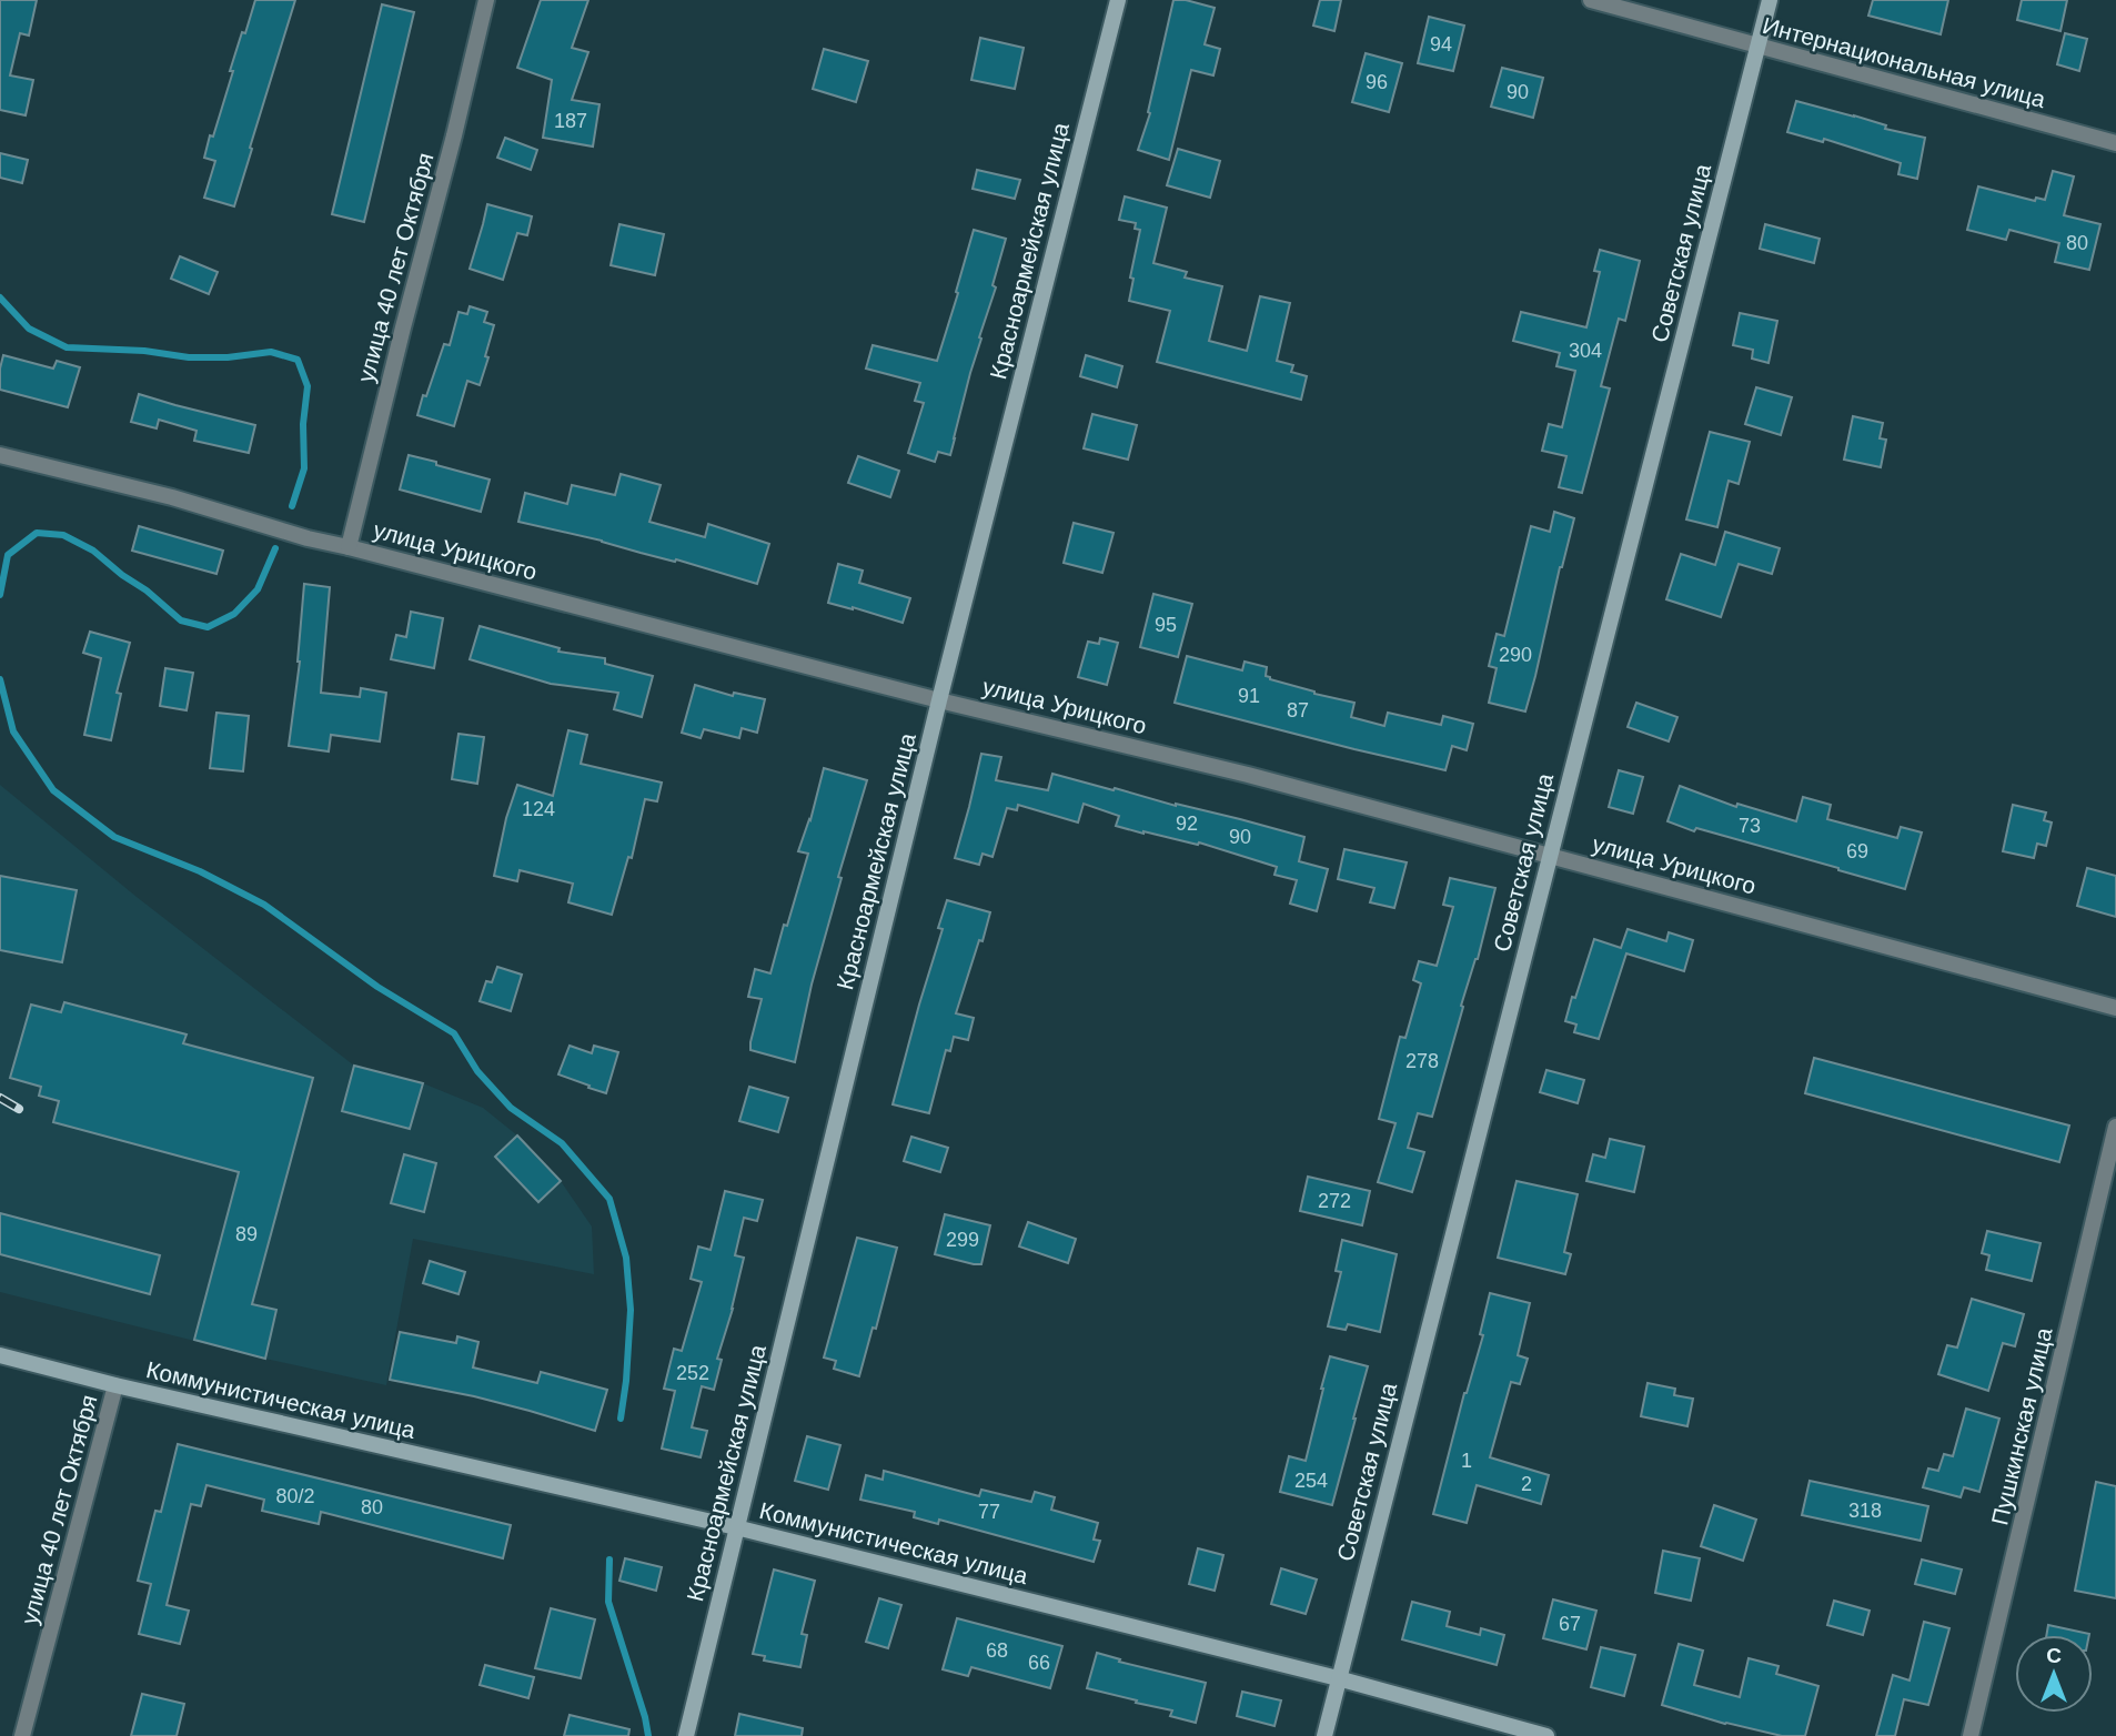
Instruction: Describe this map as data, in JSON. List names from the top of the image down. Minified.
{"streets":{"street":["Интернациональная улица","Красноармейская улица","Советская улица","улица 40 лет Октября","улица Урицкого","Коммунистическая улица","Пушкинская улица"]},"crossings":[["Интернациональная улица","Советская улица"],["Красноармейская улица","улица Урицкого"],["Красноармейская улица","Коммунистическая улица"],["Советская улица","улица Урицкого"],["Советская улица","Коммунистическая улица"],["улица 40 лет Октября","улица Урицкого"],["улица 40 лет Октября","Коммунистическая улица"]],"house_numbers":["94","96","90","187","80","304","95","290","91","87","124","92","73","90","69","278","272","89","299","252","1","254","2","80/2","80","318","77","67","68","66"],"north":"top"}
